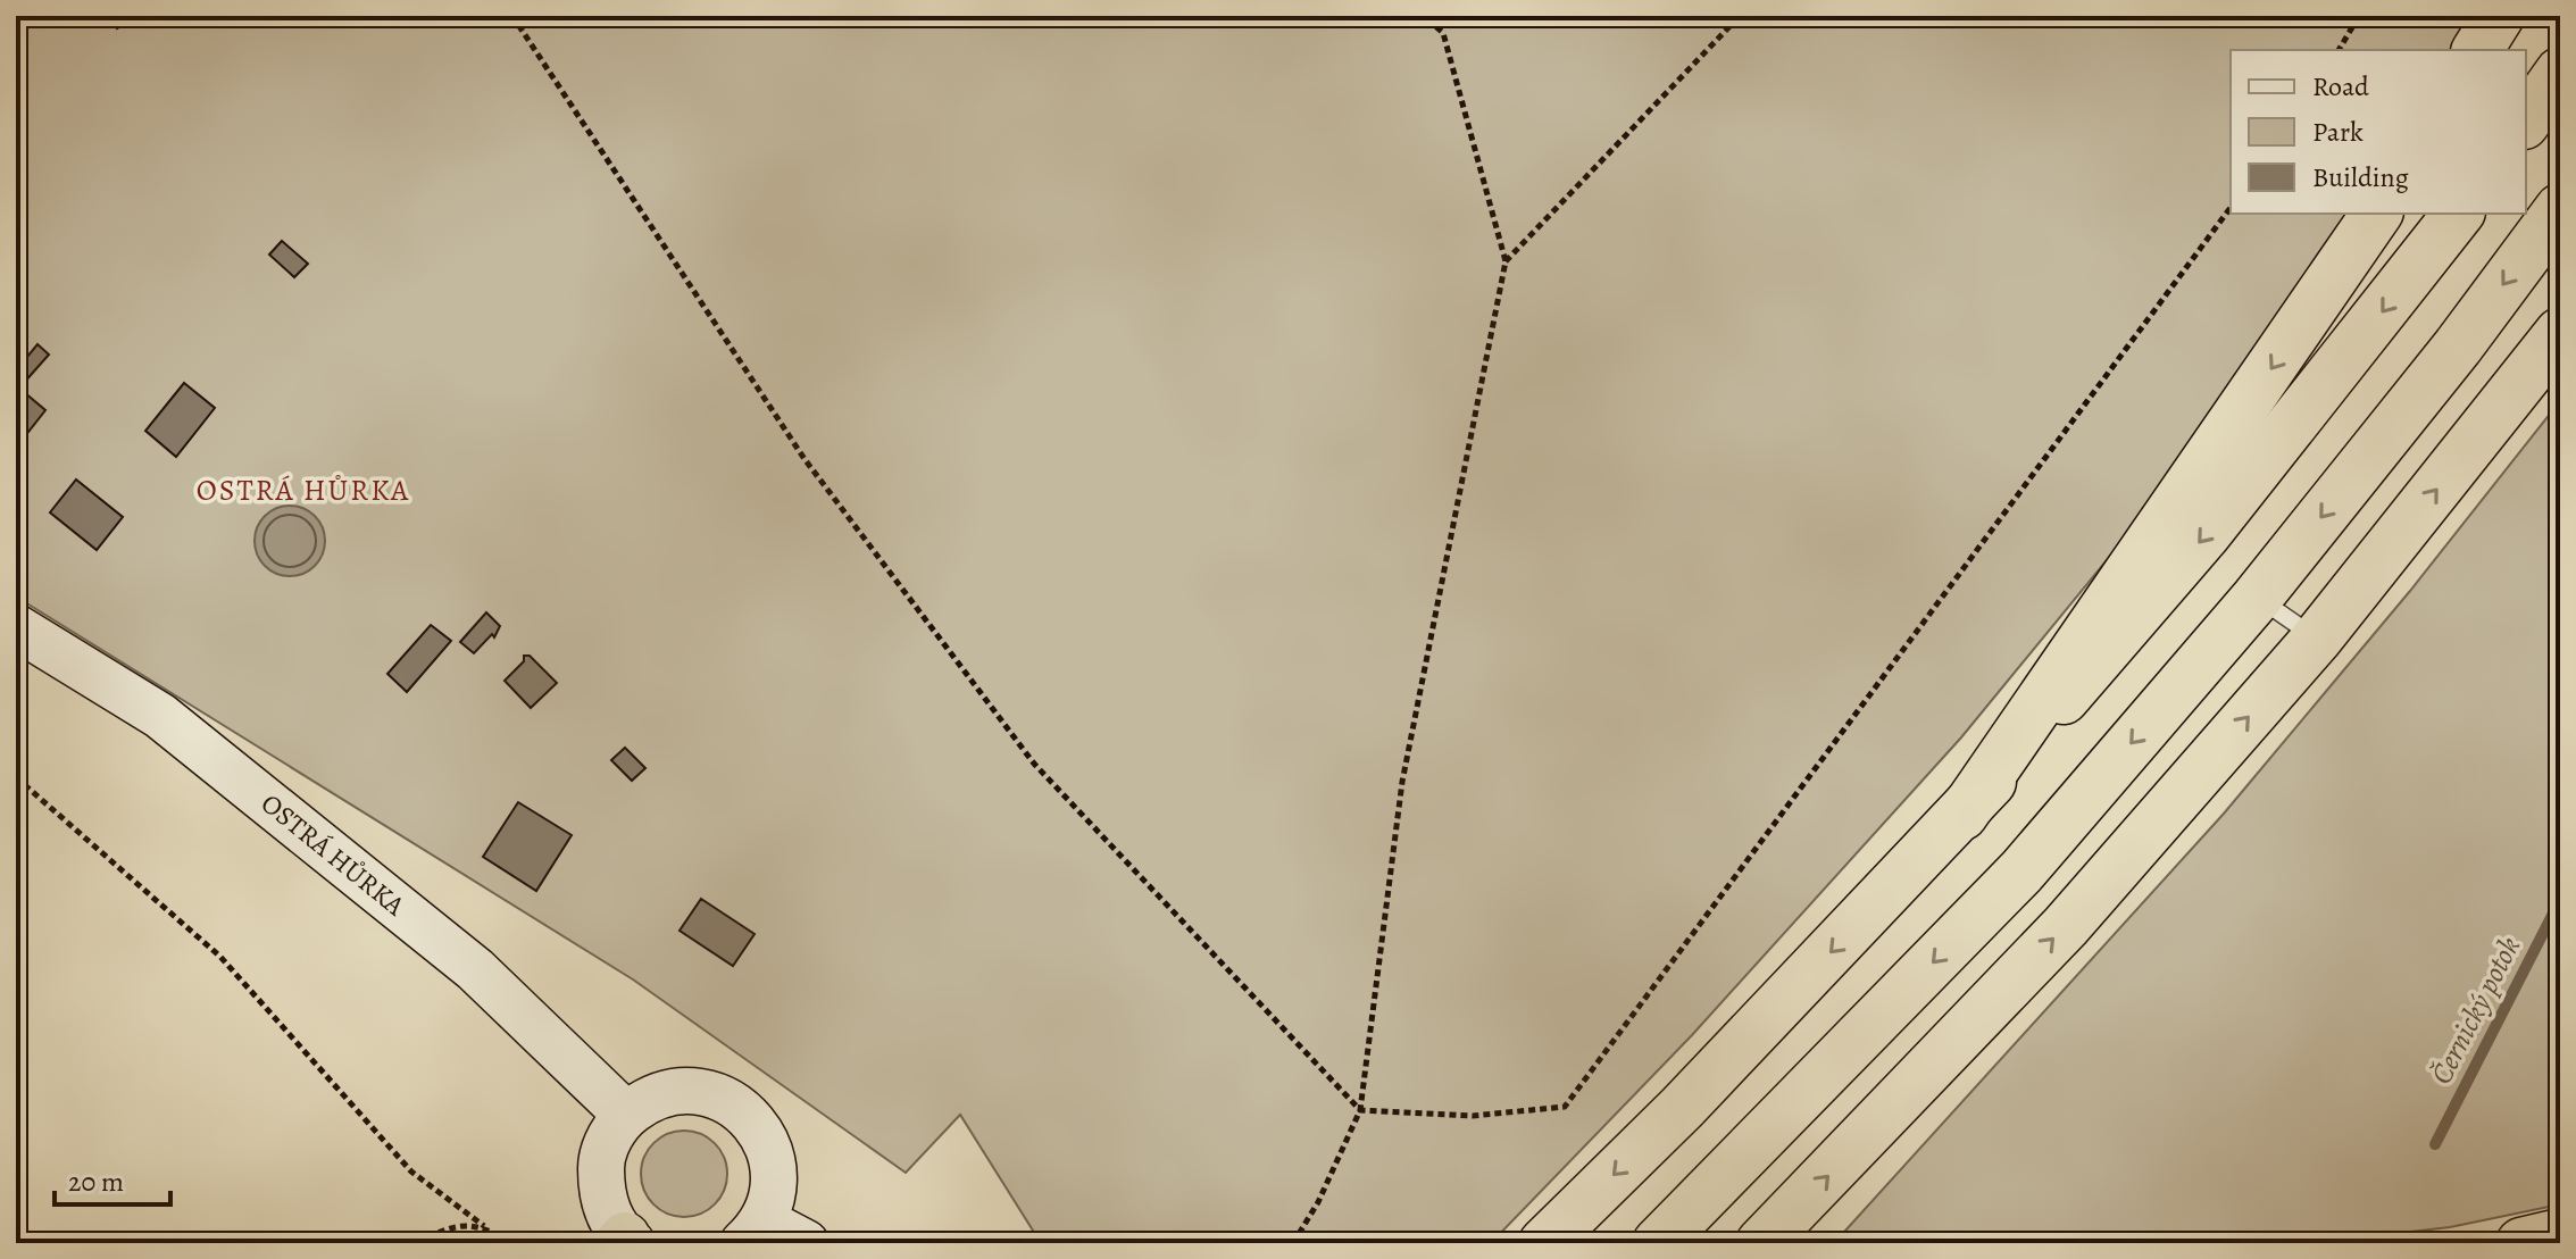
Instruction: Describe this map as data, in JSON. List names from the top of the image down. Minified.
{"streets":{"main road":["OSTRÁ HŮRKA"]},"districts":["OSTRÁ HŮRKA"],"water":["Černický potok"],"legend":["Road","Park","Building"],"scale_bar":"20 m"}
